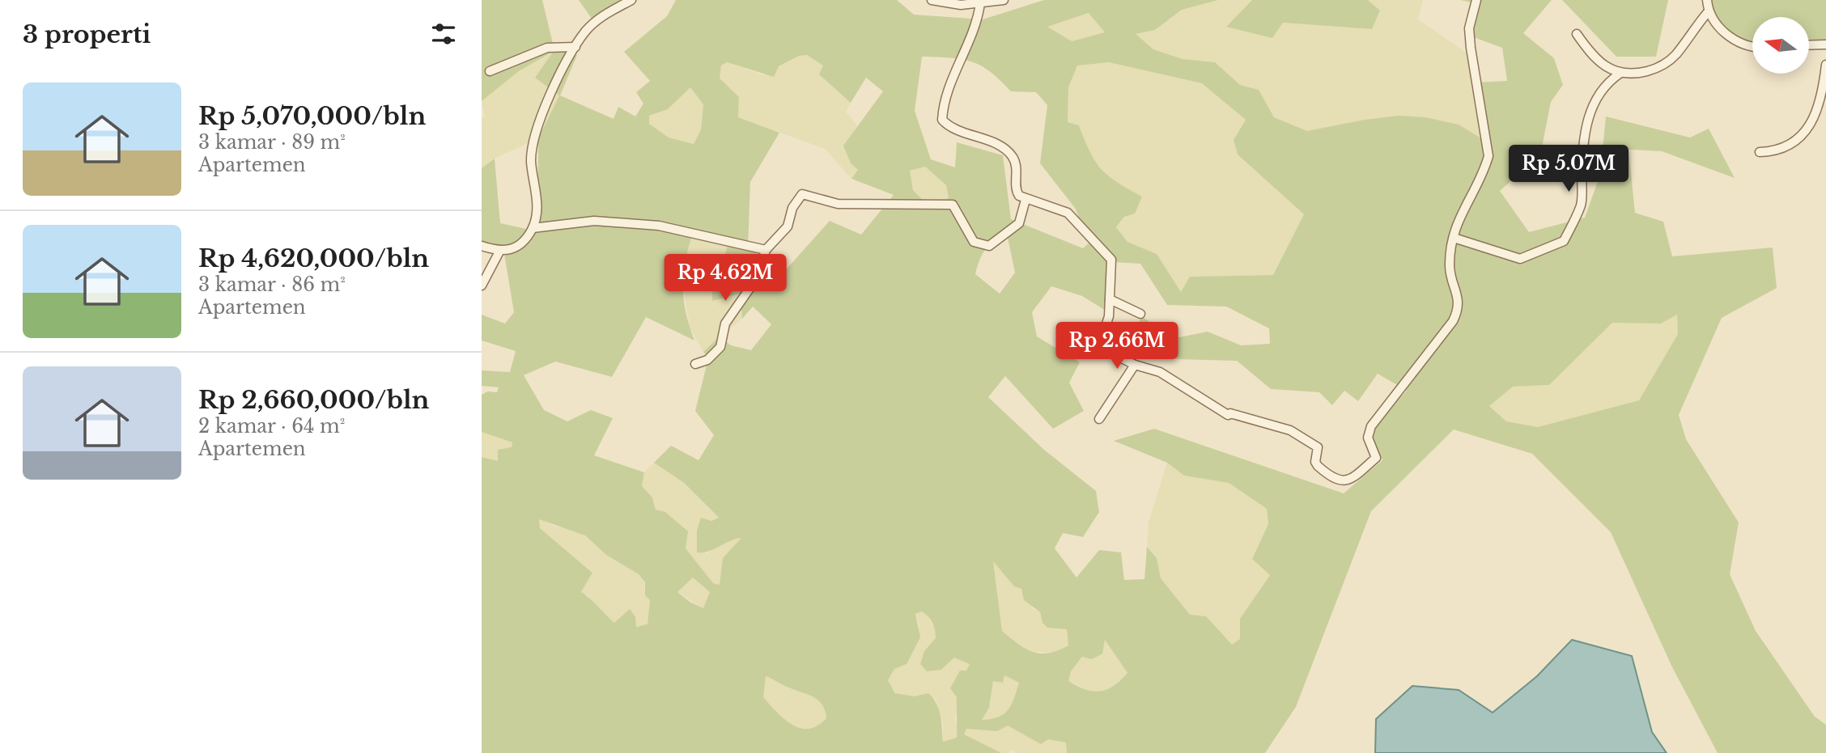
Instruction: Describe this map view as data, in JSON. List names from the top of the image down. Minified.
{"north":"left","page":{"heading":"3 properti","list":[{"name":"Rp 5,070,000/bln","note":"3 kamar · 89 m² · Apartemen"},{"name":"Rp 4,620,000/bln","note":"3 kamar · 86 m² · Apartemen"},{"name":"Rp 2,660,000/bln","note":"2 kamar · 64 m² · Apartemen"}],"price":["Rp 5.07M","Rp 4.62M","Rp 2.66M"]}}
